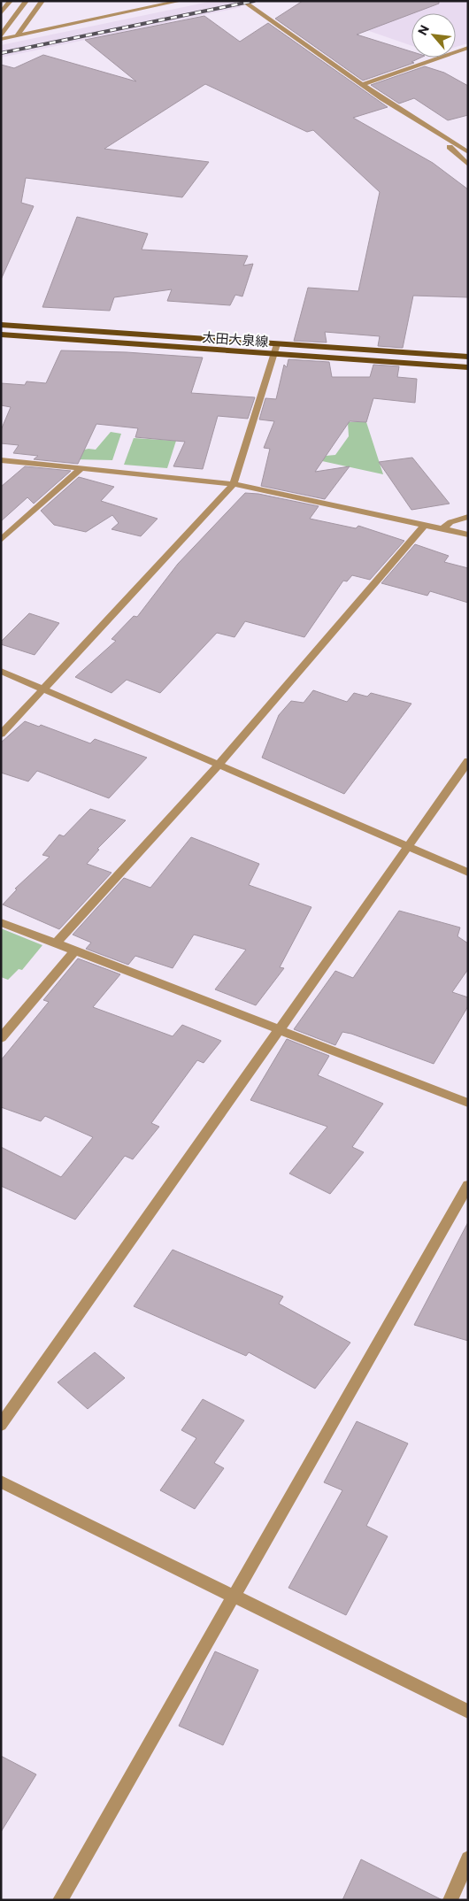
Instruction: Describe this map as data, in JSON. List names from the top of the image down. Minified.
{"streets":{"main road":["太田大泉線"]},"north":"top left"}
